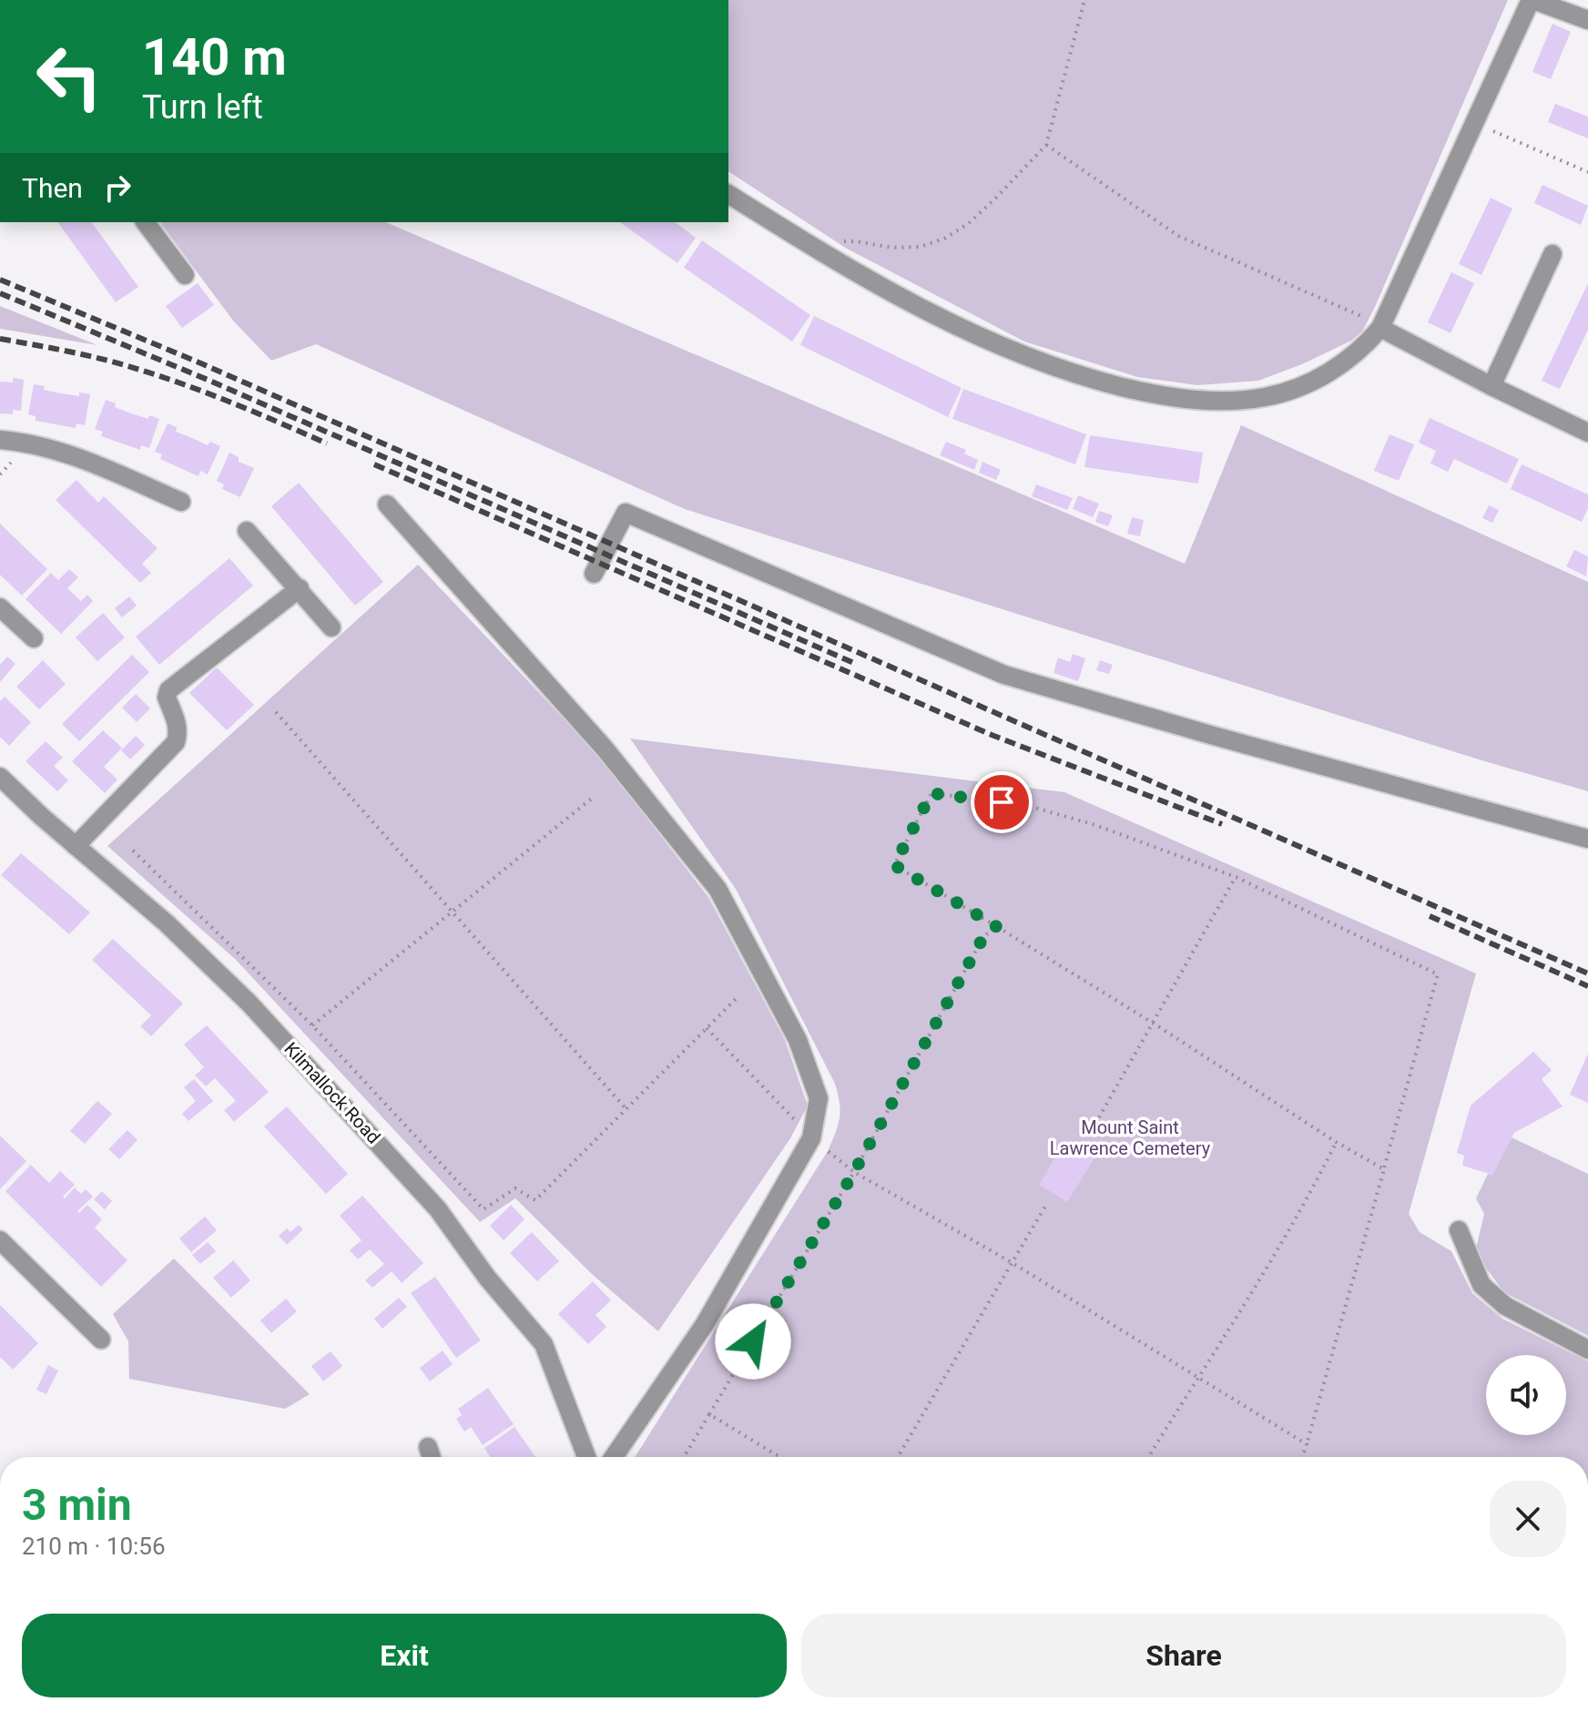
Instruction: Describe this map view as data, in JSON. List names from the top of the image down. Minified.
{"streets":{"street":["Kilmallock Road"]},"parks":["Mount Saint Lawrence Cemetery"],"page":{"turn":["140 m","Turn left"],"then":"Then","heading":["3 min","210 m · 10:56"],"buttons":["Exit","Share"]}}
